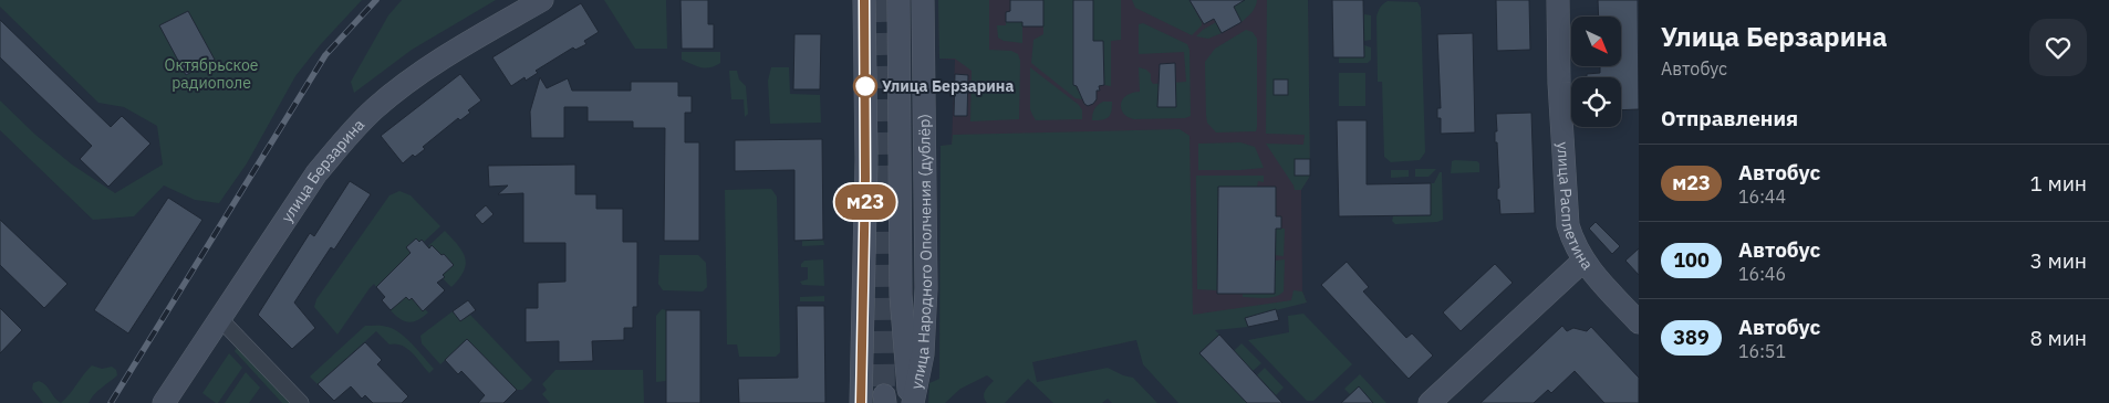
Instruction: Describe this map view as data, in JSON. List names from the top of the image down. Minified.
{"streets":{"street":["улица Берзарина","улица Расплетина","улица Народного Ополчения (дублёр)"]},"parks":["Октябрьское радиополе"],"places":["Улица Берзарина"],"lines":["bus line м23"],"north":"bottom right","page":{"on_map":"м23","heading":[["Улица Берзарина","Автобус"],"Отправления"],"list":[{"mark":"м23","name":"Автобус","note":"16:44","value":"1 мин"},{"mark":"100","name":"Автобус","note":"16:46","value":"3 мин"},{"mark":"389","name":"Автобус","note":"16:51","value":"8 мин"}]}}
